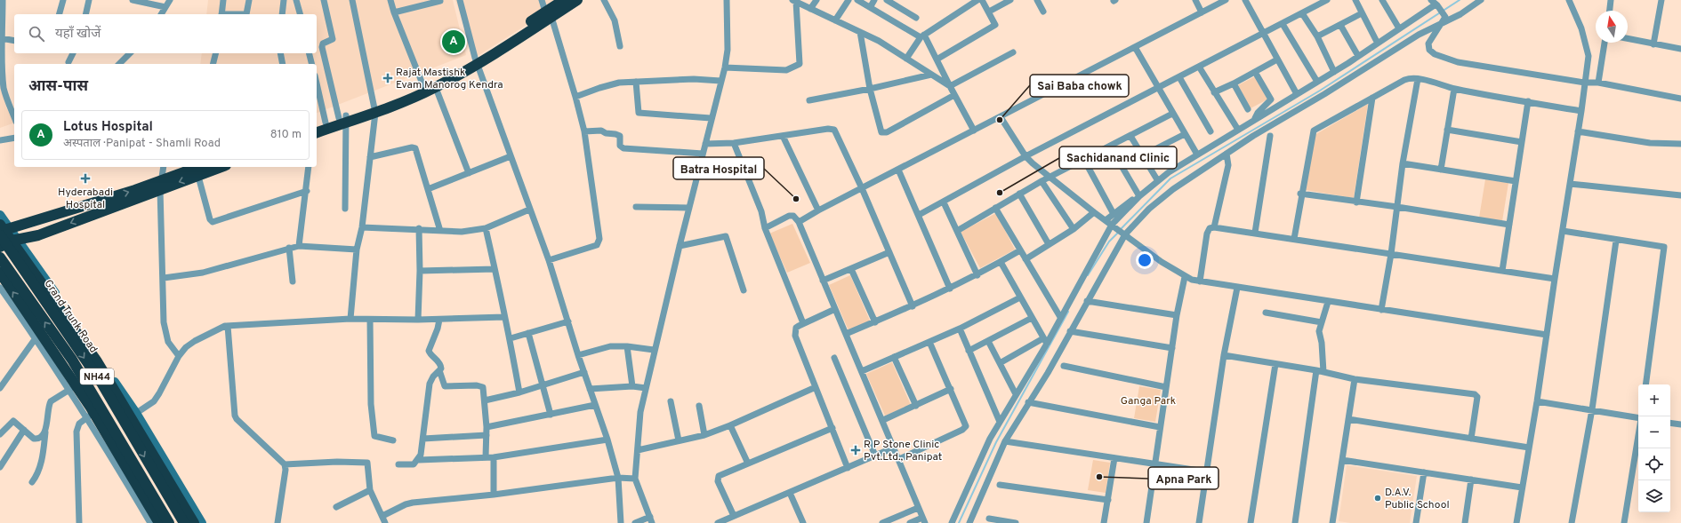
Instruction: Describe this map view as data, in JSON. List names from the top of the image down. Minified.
{"streets":{"highway":["Grand Trunk Road","NH44"]},"parks":["Ganga Park"],"places":{"health":["Rajat Mastishk Evam Manorog Kendra","Hyderabadi Hospital","R P Stone Clinic Pvt.Ltd., Panipat"],"other":["Sai Baba chowk","Sachidanand Clinic","Batra Hospital","Apna Park","D.A.V. Public School"]},"north":"top","page":{"search":"यहाँ खोजें","pins":"A","heading":"आस-पास","list":[{"mark":"A","name":"Lotus Hospital","note":"अस्पताल · Panipat - Shamli Road","value":"810 m"}],"map_buttons":["+","−"]}}
